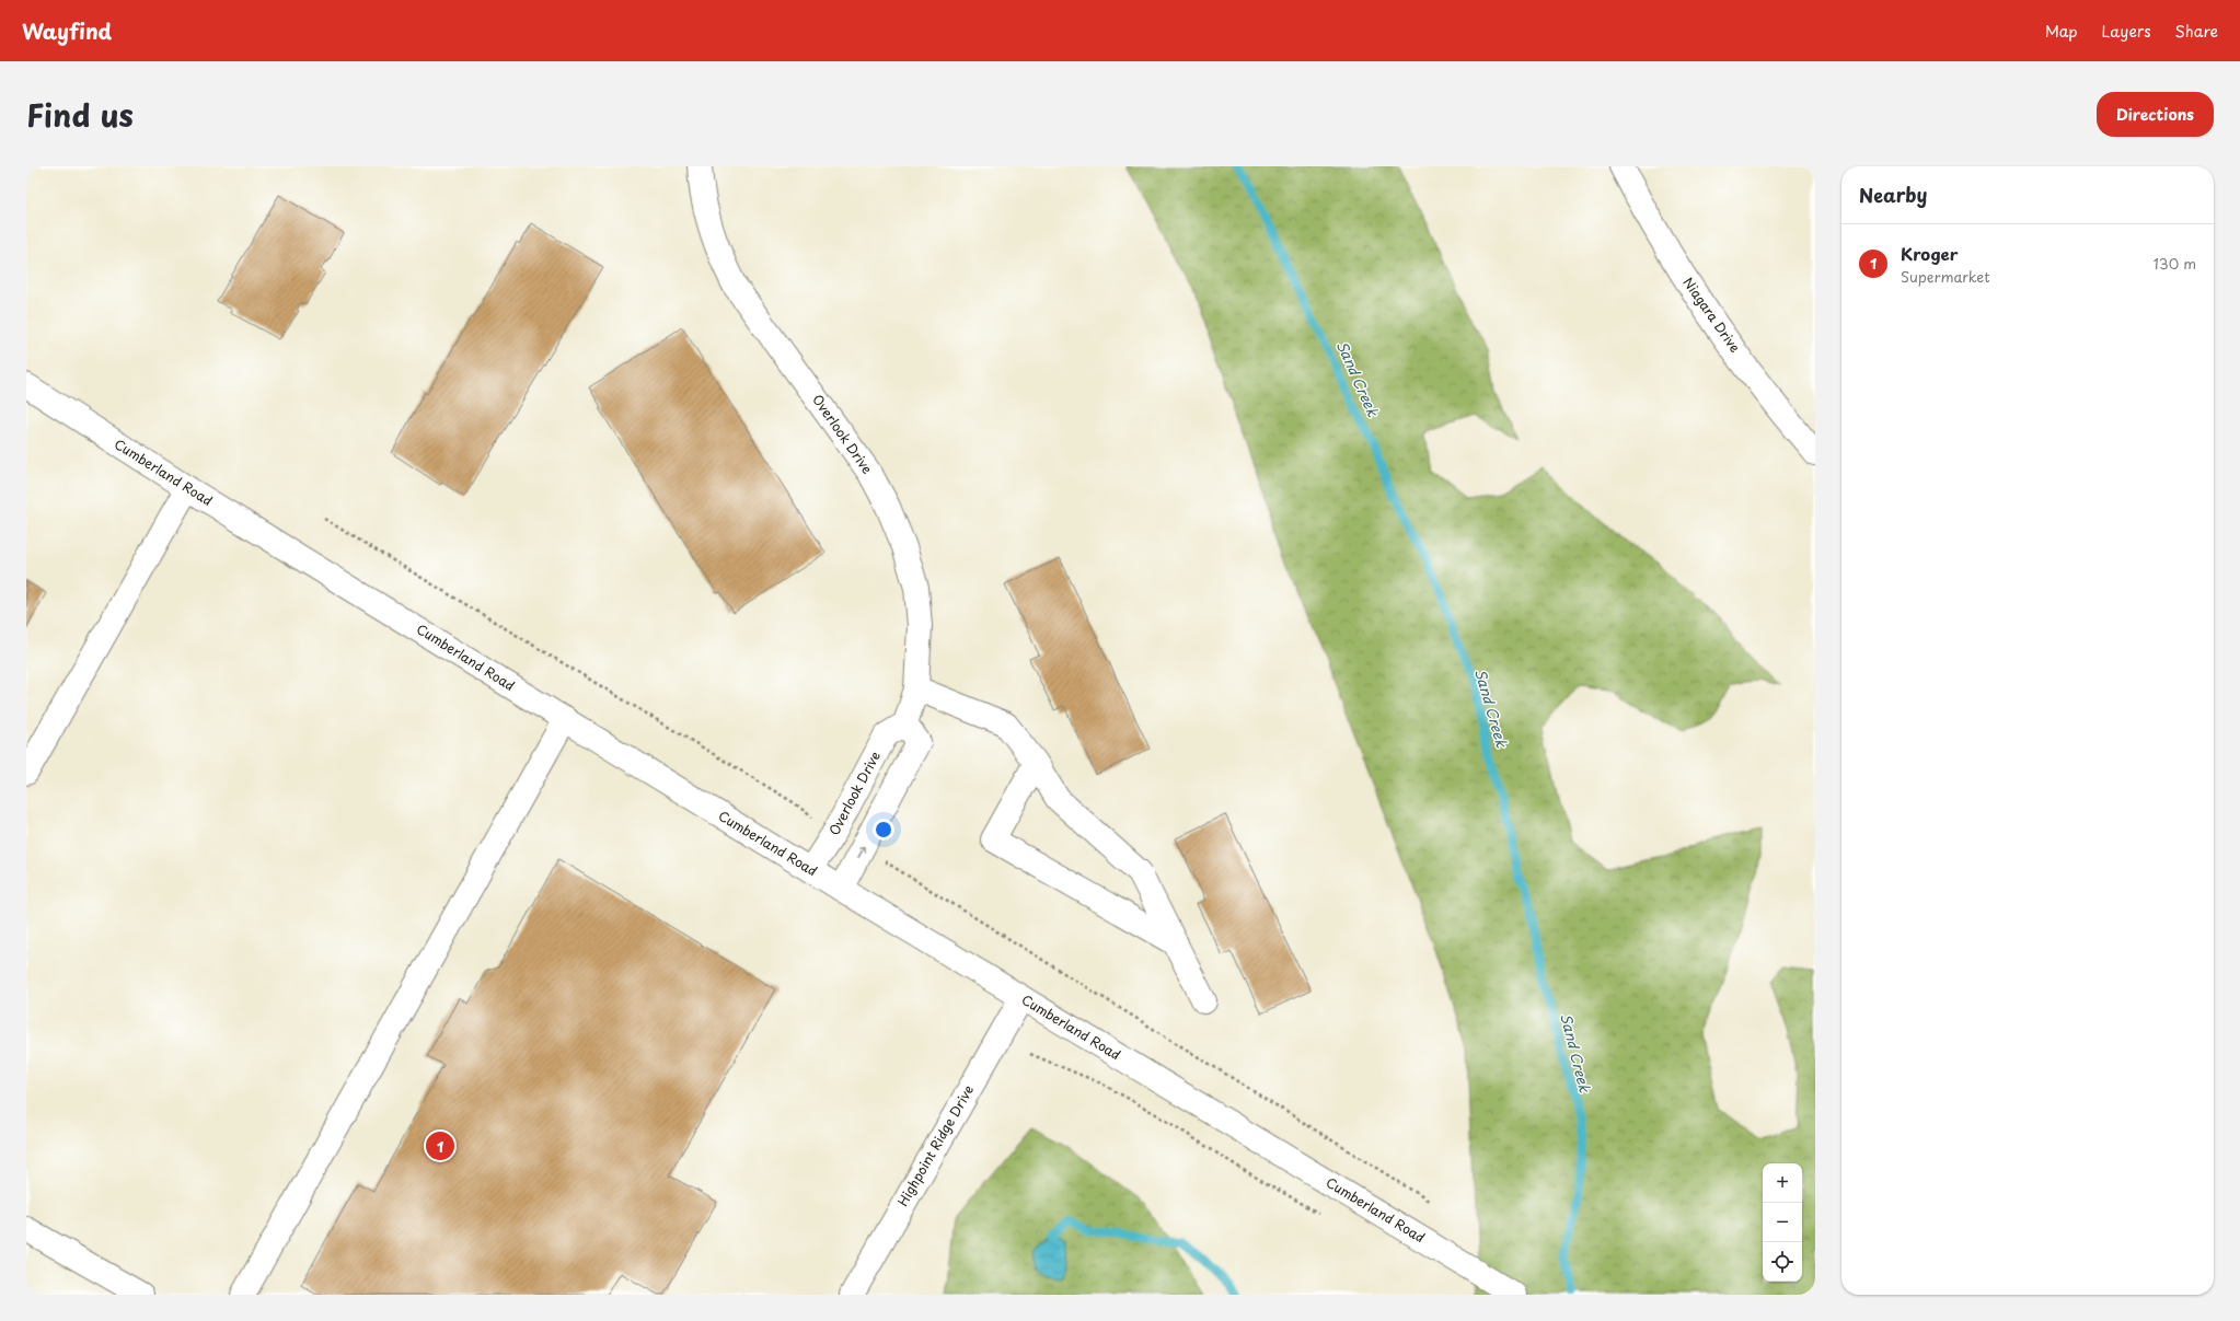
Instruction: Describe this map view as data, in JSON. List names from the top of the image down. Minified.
{"streets":{"street":["Niagara Drive","Overlook Drive","Cumberland Road","Highpoint Ridge Drive"]},"crossings":[["Overlook Drive","Cumberland Road"],["Cumberland Road","Highpoint Ridge Drive"]],"water":["Sand Creek"],"page":{"header":"Wayfind","nav":["Map","Layers","Share"],"title":"Find us","buttons":"Directions","heading":"Nearby","list":[{"mark":"1","name":"Kroger","note":"Supermarket","value":"130 m"}],"pins":"1","map_buttons":["+","−"]}}
